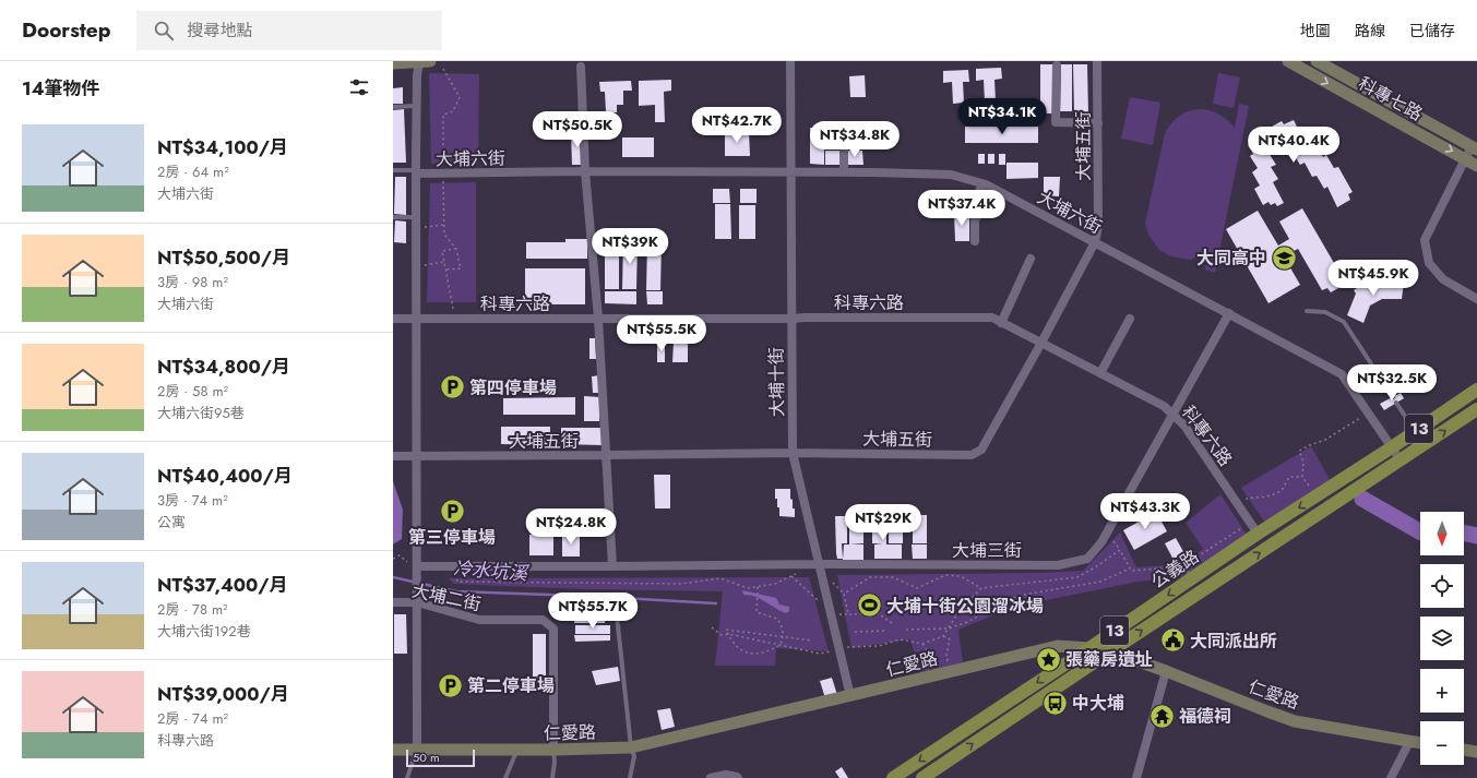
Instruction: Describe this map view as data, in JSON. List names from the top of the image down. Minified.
{"streets":{"main road":["13","公義路"],"street":["科專七路","大埔五街","大埔六街","科專六路","大埔十街","大埔三街","大埔二街","仁愛路"]},"crossings":[["大埔五街","大埔六街"],["大埔五街","科專六路"],["大埔五街","大埔十街"],["大埔六街","大埔十街"],["大埔六街","大埔三街"],["大埔六街","公義路"],["科專六路","大埔十街"],["科專六路","大埔三街"],["科專六路","公義路"],["大埔十街","大埔三街"],["大埔十街","仁愛路"],["公義路","仁愛路"],["大埔二街","仁愛路"]],"water":["冷水坑溪"],"places":{"school or university":["大同高中"],"parking":["第四停車場","第三停車場","第二停車場"],"sports":["大埔十街公園溜冰場"],"public building":["大同派出所"],"place":["張藥房遺址"],"bus stop":["中大埔"],"temple":["福德祠"]},"scale_bar":"50 m","north":"bottom","page":{"header":"Doorstep","search":"搜尋地點","nav":["地圖","路線","已儲存"],"heading":"14筆物件","price":["NT$34.1K","NT$42.7K","NT$50.5K","NT$34.8K","NT$40.4K","NT$37.4K","NT$39K","NT$45.9K","NT$55.5K","NT$32.5K","NT$43.3K","NT$29K","NT$24.8K","NT$55.7K"],"list":[{"name":"NT$34,100/月","note":"2房 · 64 m² · 大埔六街"},{"name":"NT$50,500/月","note":"3房 · 98 m² · 大埔六街"},{"name":"NT$34,800/月","note":"2房 · 58 m² · 大埔六街95巷"},{"name":"NT$40,400/月","note":"3房 · 74 m² · 公寓"},{"name":"NT$37,400/月","note":"2房 · 78 m² · 大埔六街192巷"},{"name":"NT$39,000/月","note":"2房 · 74 m² · 科專六路"}],"map_buttons":["+","−"],"scale":"50 m"}}
